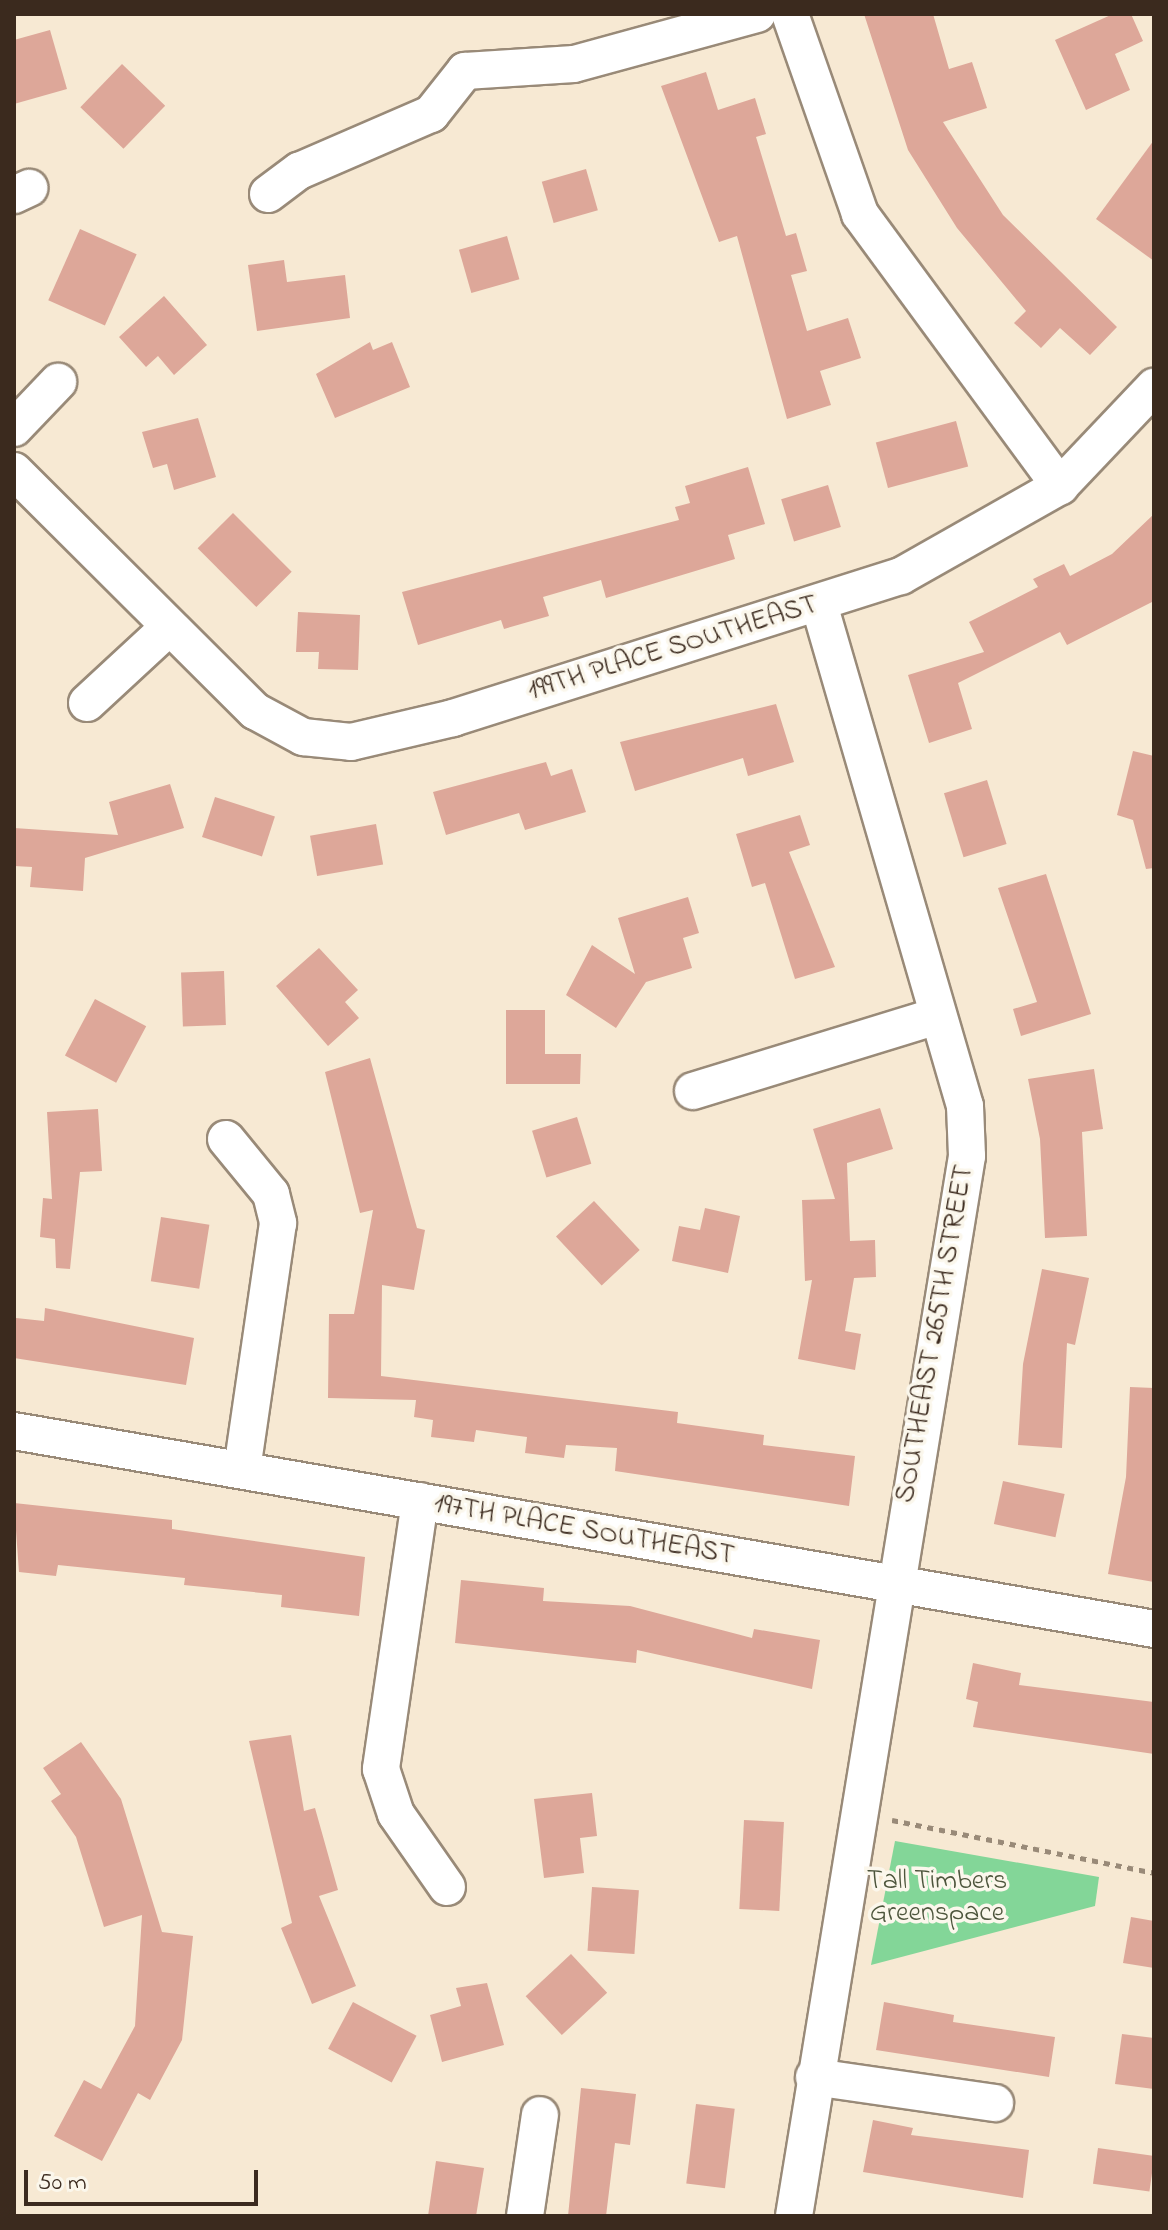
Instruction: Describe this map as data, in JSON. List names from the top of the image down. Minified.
{"streets":{"street":["199TH PLACE SOUTHEAST","SOUTHEAST 265TH STREET","197TH PLACE SOUTHEAST"]},"crossings":[["199TH PLACE SOUTHEAST","SOUTHEAST 265TH STREET"],["SOUTHEAST 265TH STREET","197TH PLACE SOUTHEAST"]],"parks":["Tall Timbers Greenspace"],"scale_bar":"50 m"}
